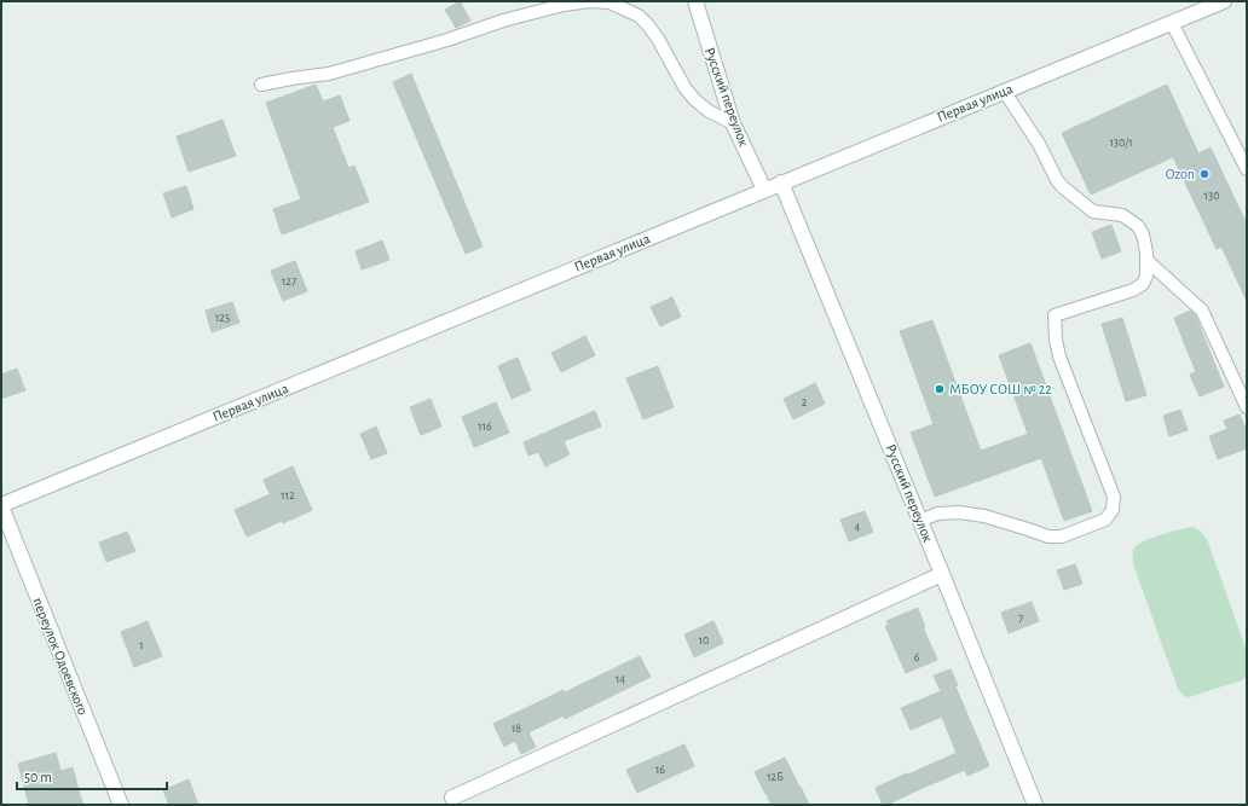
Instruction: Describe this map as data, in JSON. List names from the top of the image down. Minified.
{"streets":{"street":["Русский переулок","Первая улица","переулок Одоевского"]},"crossings":[["Русский переулок","Первая улица"],["Первая улица","переулок Одоевского"]],"places":["Ozon","МБОУ СОШ № 22"],"house_numbers":["130/1","130","127","125","2","116","112","4","7","10","1","6","14","18","16","12Б"],"scale_bar":"50 m"}
